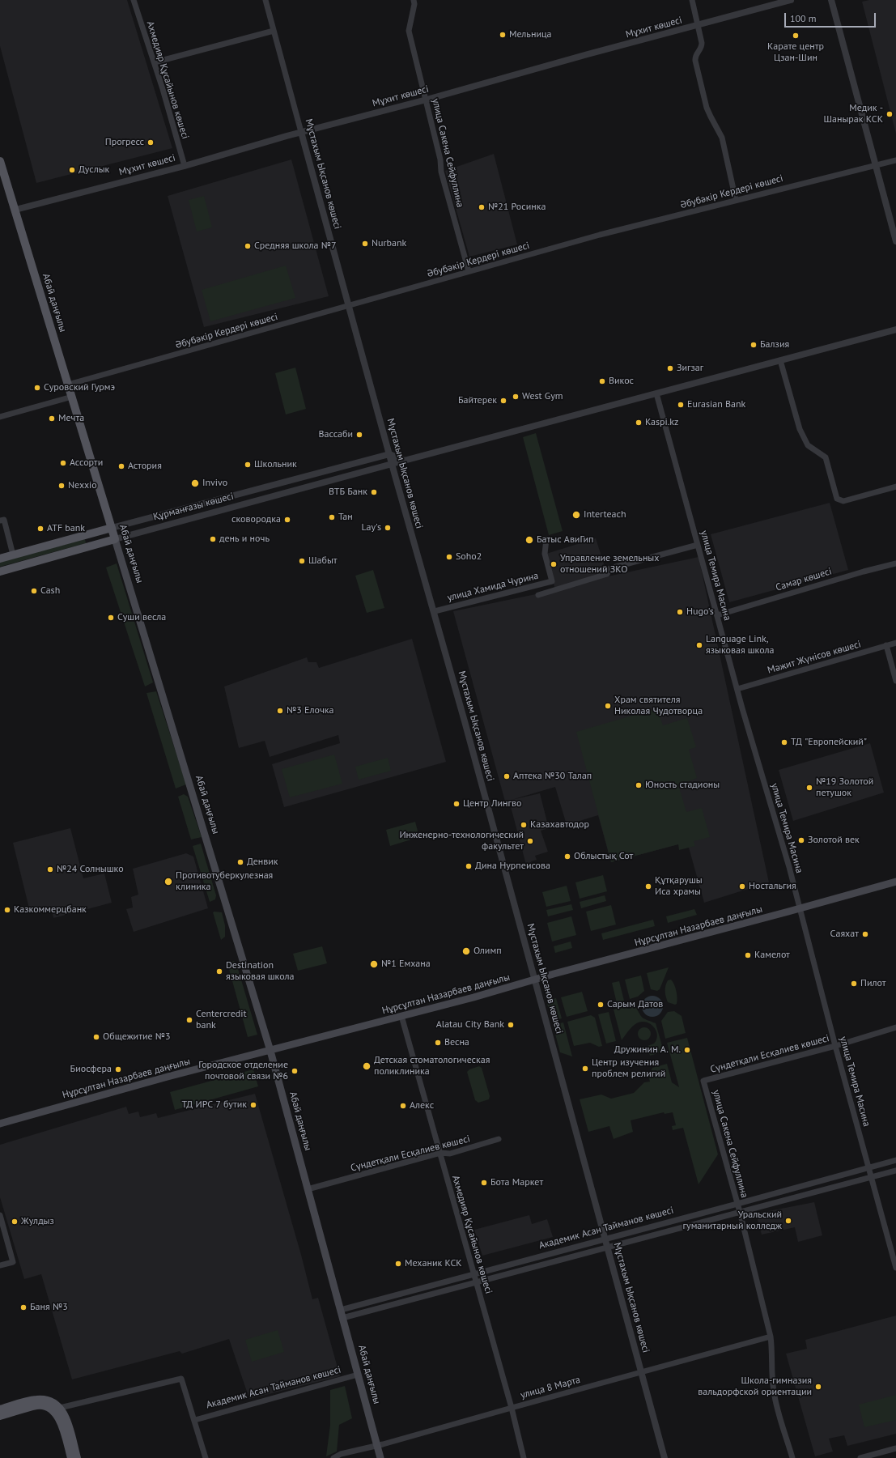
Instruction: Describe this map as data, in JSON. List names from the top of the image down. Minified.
{"streets":{"main road":["Абай даңғылы","Құрманғазы көшесі","Нұрсұлтан Назарбаев даңғылы"],"street":["Мұхит көшесі","Ахмедияр Құсайынов көшесі","улица Сакена Сейфуллина","Мұстахым Ықсанов көшесі","Әбубәкір Кердері көшесі","улица Темира Масина","Самар көшесі","улица Хамида Чурина","Мәжит Жүнісов көшесі","Сүндетқали Есқалиев көшесі","Академик Асан Тайманов көшесі","улица 8 Марта"]},"crossings":[["Мұхит көшесі","Ахмедияр Құсайынов көшесі"],["Мұхит көшесі","улица Сакена Сейфуллина"],["Мұхит көшесі","Мұстахым Ықсанов көшесі"],["Мұхит көшесі","Абай даңғылы"],["Ахмедияр Құсайынов көшесі","Нұрсұлтан Назарбаев даңғылы"],["Ахмедияр Құсайынов көшесі","Сүндетқали Есқалиев көшесі"],["Ахмедияр Құсайынов көшесі","Академик Асан Тайманов көшесі"],["Ахмедияр Құсайынов көшесі","улица 8 Марта"],["улица Сакена Сейфуллина","Әбубәкір Кердері көшесі"],["улица Сакена Сейфуллина","Сүндетқали Есқалиев көшесі"],["улица Сакена Сейфуллина","Академик Асан Тайманов көшесі"],["улица Сакена Сейфуллина","улица 8 Марта"],["Мұстахым Ықсанов көшесі","Әбубәкір Кердері көшесі"],["Мұстахым Ықсанов көшесі","Құрманғазы көшесі"],["Мұстахым Ықсанов көшесі","улица Хамида Чурина"],["Мұстахым Ықсанов көшесі","Нұрсұлтан Назарбаев даңғылы"],["Мұстахым Ықсанов көшесі","Академик Асан Тайманов көшесі"],["Мұстахым Ықсанов көшесі","улица 8 Марта"],["Әбубәкір Кердері көшесі","Абай даңғылы"],["Абай даңғылы","Құрманғазы көшесі"],["Абай даңғылы","Нұрсұлтан Назарбаев даңғылы"],["Абай даңғылы","Сүндетқали Есқалиев көшесі"],["Абай даңғылы","Академик Асан Тайманов көшесі"],["Абай даңғылы","улица 8 Марта"],["Құрманғазы көшесі","улица Темира Масина"],["улица Темира Масина","Самар көшесі"],["улица Темира Масина","улица Хамида Чурина"],["улица Темира Масина","Мәжит Жүнісов көшесі"],["улица Темира Масина","Нұрсұлтан Назарбаев даңғылы"],["улица Темира Масина","Сүндетқали Есқалиев көшесі"],["улица Темира Масина","Академик Асан Тайманов көшесі"]],"places":["Мельница","Карате центр Цзан-Шин","Медик - Шанырак КСК","Прогресс","Дуслык","№21 Росинка","Nurbank","Средняя школа №7","Балзия","Зигзаг","Викос","Суровский Гурмэ","West Gym","Байтерек","Eurasian Bank","Мечта","Kaspi.kz","Вассаби","Ассорти","Школьник","Астория","Invivo","Nexxio","ВТБ Банк","Interteach","Тан","сковородка","Lay's","ATF bank","день и ночь","Батыс АвиГип","Soho2","Шабыт","Управление земельных отношений ЗКО","Cash","Hugo's","Суши весла","Language Link, языковая школа","Храм святителя Николая Чудотворца","№3 Елочка","ТД \"Европейский\"","Аптека №30 Талап","Юность стадионы","№19 Золотой петушок","Центр Лингво","Казахавтодор","Золотой век","Инженерно-технологический факультет","Облыстық Сот","Денвик","Дина Нурпеисова","№24 Солнышко","Противотуберкулезная клиника","Құтқарушы Иса храмы","Ностальгия","Казкоммерцбанк","Саяхат","Олимп","Камелот","№1 Емхана","Destination языковая школа","Пилот","Сарым Датов","Centercredit bank","Alatau City Bank","Общежитие №3","Весна","Дружинин А. М.","Детская стоматологическая поликлиника","Центр изучения проблем религий","Биосфера","Городское отделение почтовой связи №6","ТД ИРС 7 бутик","Алекс","Бота Маркет","Уральский гуманитарный колледж","Жулдыз","Механик КСК","Баня №3","Школа-гимназия вальдорфской ориентации"],"scale_bar":"100 m"}
